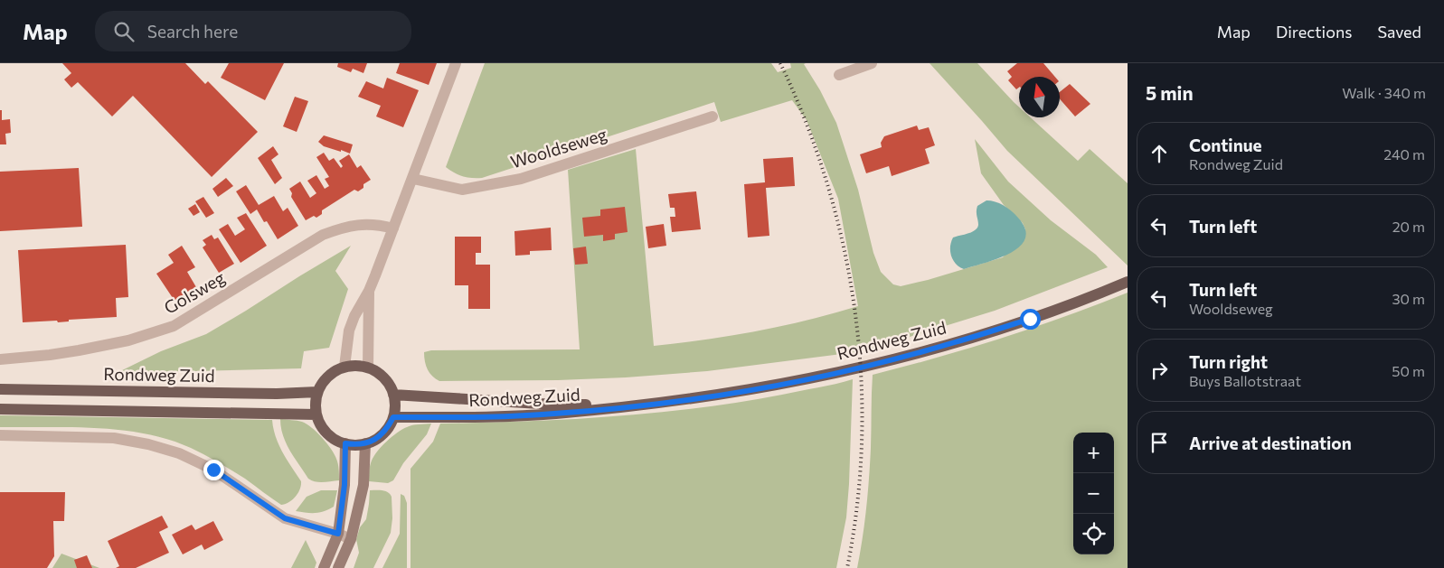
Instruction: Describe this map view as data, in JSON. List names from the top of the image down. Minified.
{"streets":{"main road":["Rondweg Zuid"],"street":["Wooldseweg","Golsweg"]},"north":"top","page":{"header":"Map","search":"Search here","nav":["Map","Directions","Saved"],"heading":["5 min","Walk · 340 m"],"list":[["Continue","Rondweg Zuid","240 m"],["Turn left","20 m"],["Turn left","Wooldseweg","30 m"],["Turn right","Buys Ballotstraat","50 m"],"Arrive at destination"],"map_buttons":["+","−"]}}
